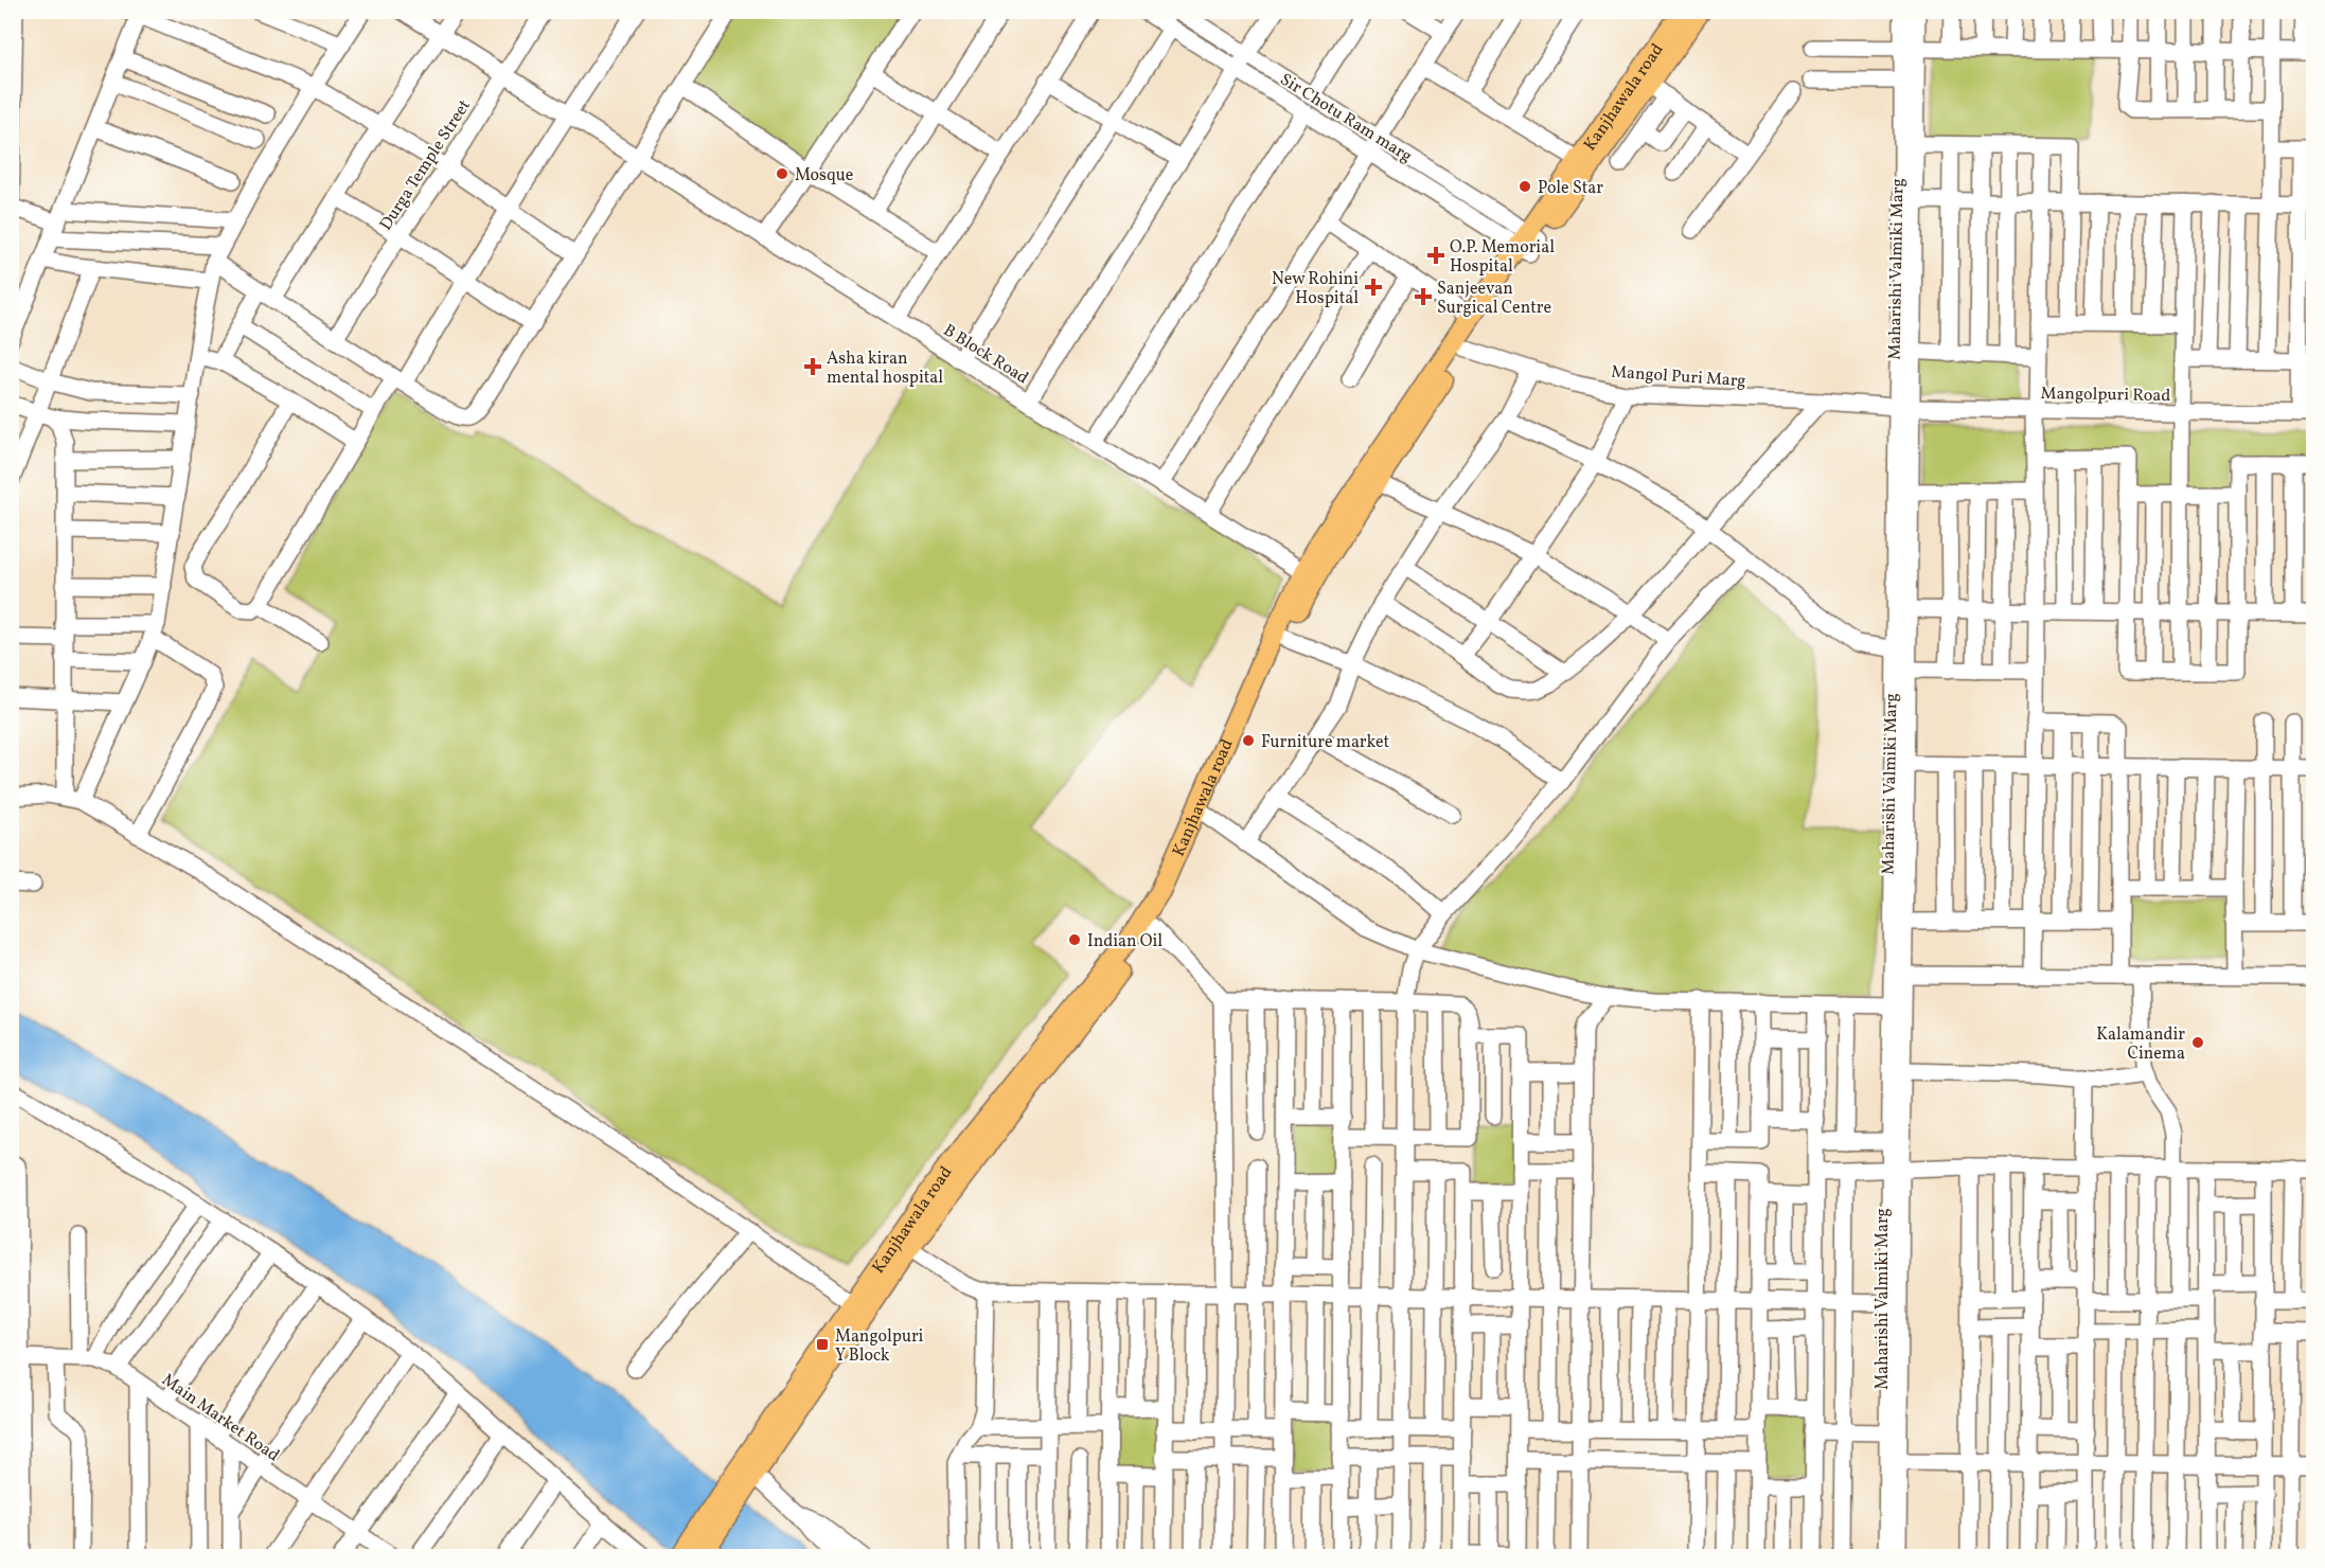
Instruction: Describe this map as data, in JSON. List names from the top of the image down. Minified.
{"streets":{"main road":["Kanjhawala road"],"street":["Sir Chotu Ram marg","Durga Temple Street","Maharishi Valmiki Marg","B Block Road","Mangol Puri Marg","Mangolpuri Road","Main Market Road"]},"crossings":[["Kanjhawala road","Sir Chotu Ram marg"],["Kanjhawala road","B Block Road"],["Kanjhawala road","Mangol Puri Marg"],["Durga Temple Street","B Block Road"],["Maharishi Valmiki Marg","Mangol Puri Marg"],["Maharishi Valmiki Marg","Mangolpuri Road"],["Mangol Puri Marg","Mangolpuri Road"]],"places":{"other":["Mosque","Pole Star","Furniture market","Indian Oil","Kalamandir Cinema"],"health":["O.P. Memorial Hospital","New Rohini Hospital","Sanjeevan Surgical Centre","Asha kiran mental hospital"],"transit":["Mangolpuri Y Block"]}}
